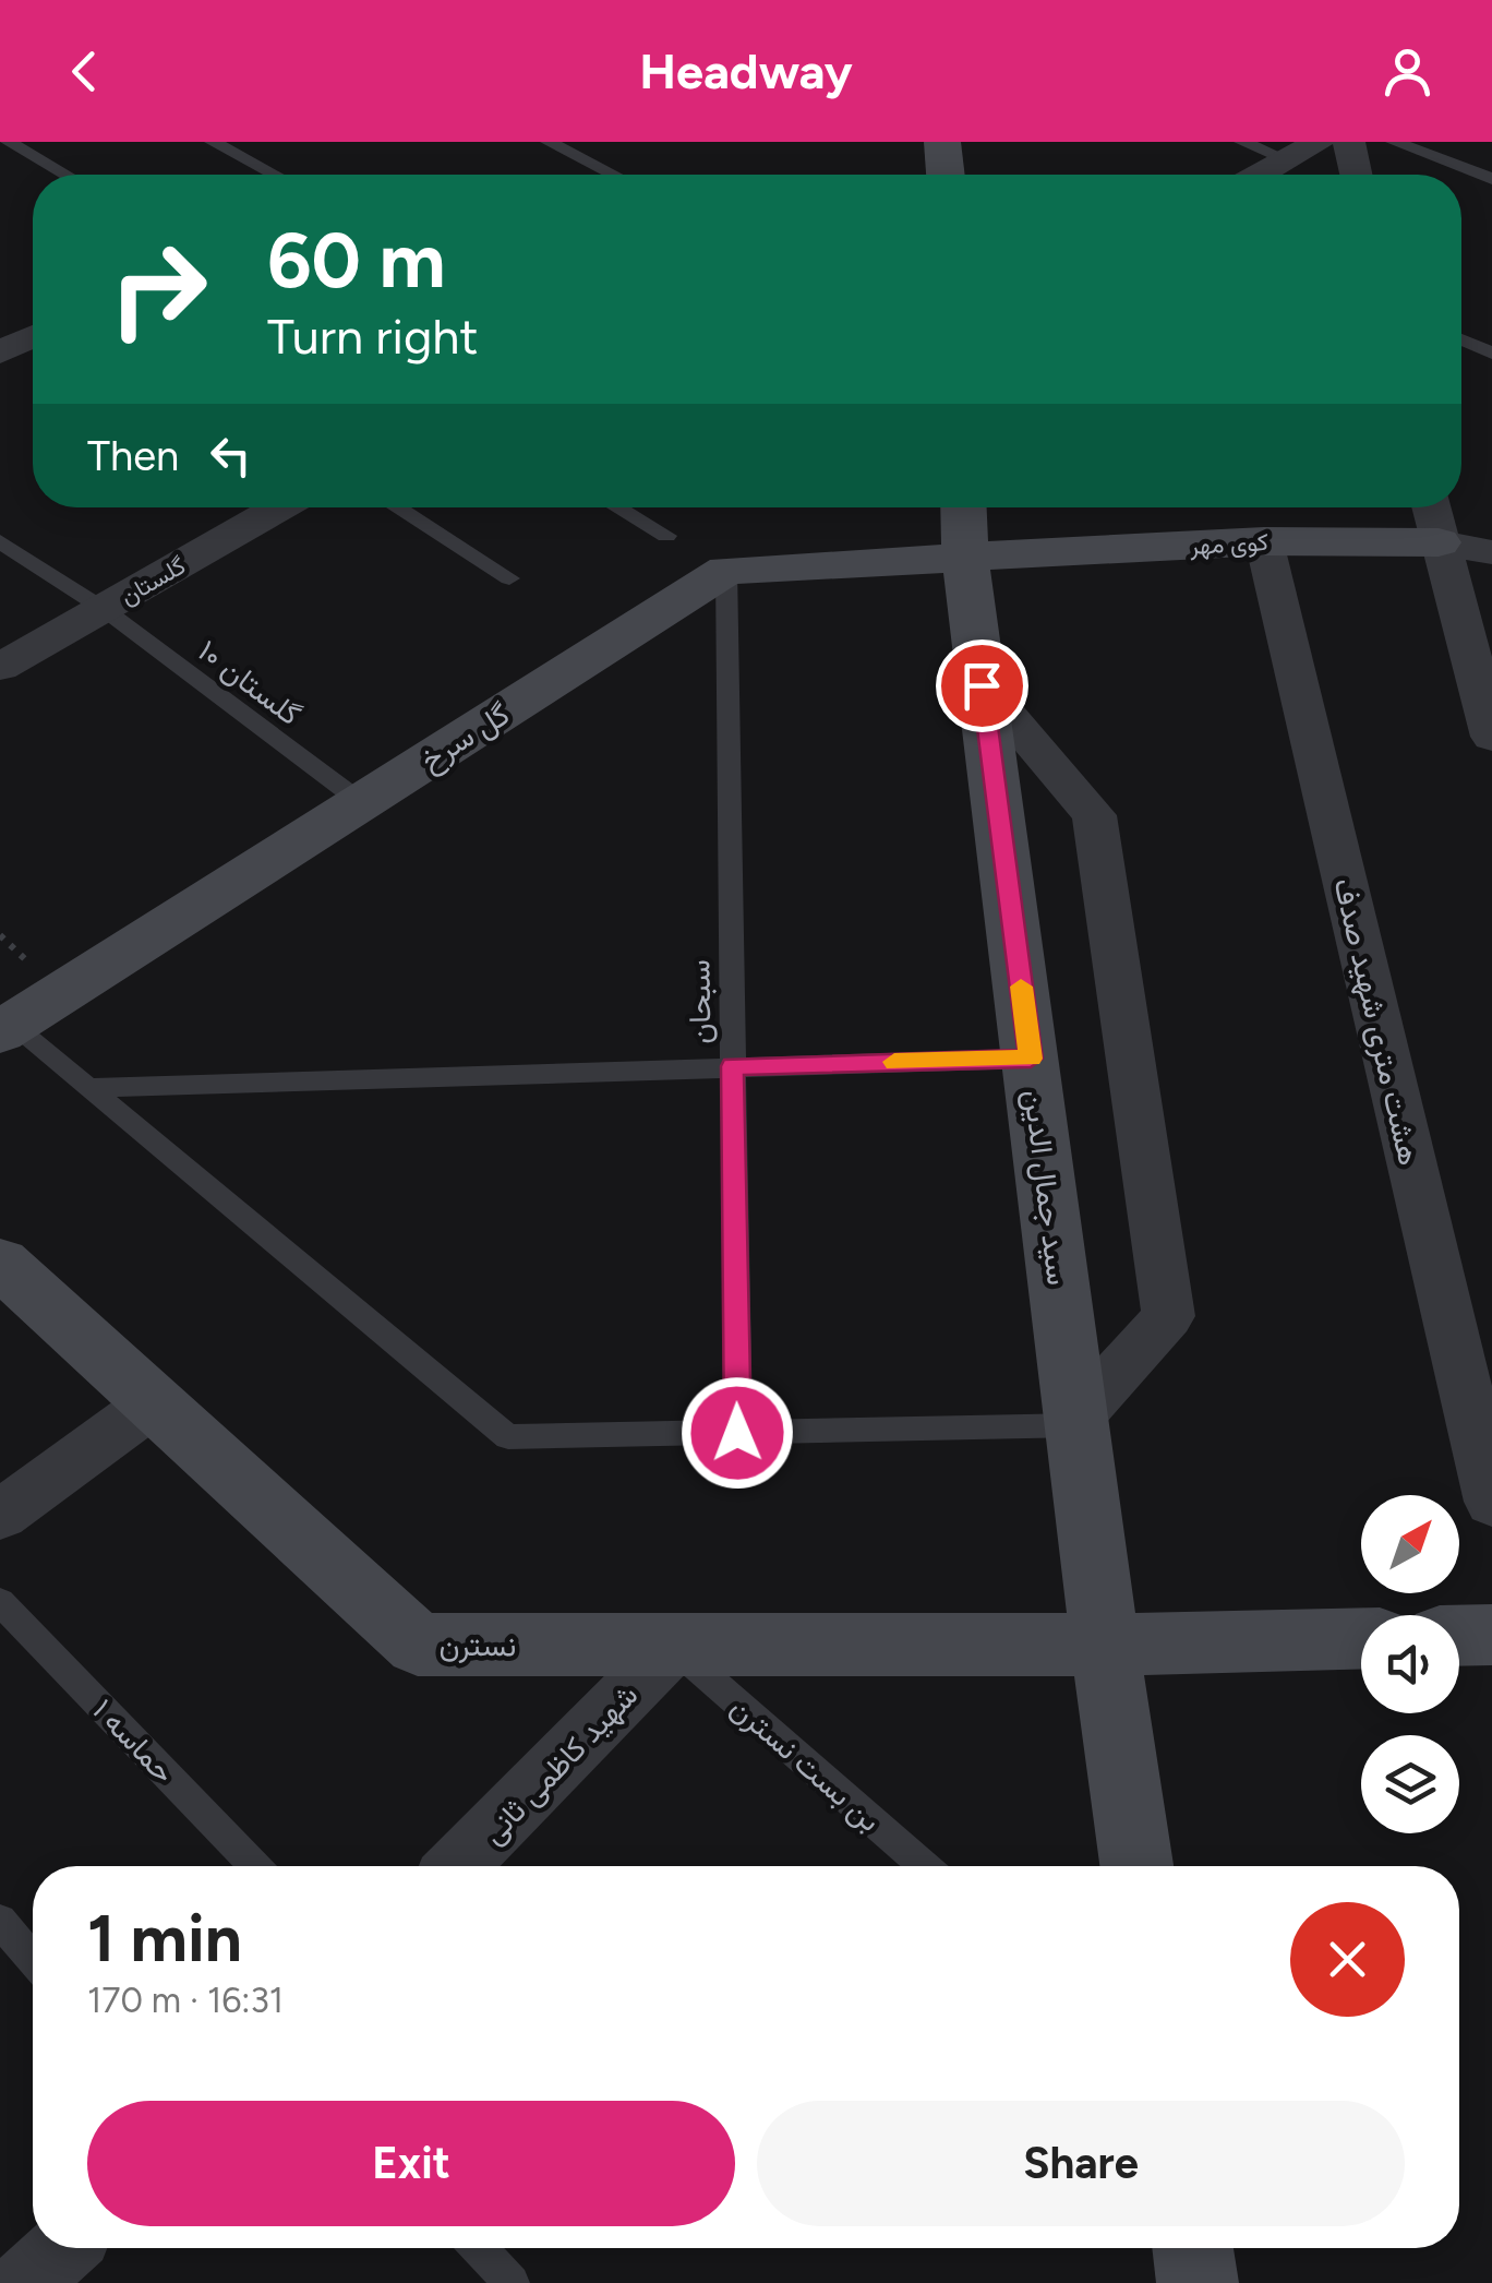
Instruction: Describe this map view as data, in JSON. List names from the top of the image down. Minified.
{"streets":{"street":["کوی مهر","گلستان","گل سرخ","هشت متری شهید صدف","سید جمال الدین","نسترن","شهید کاظمی ثانی"],"lane":["گلستان ۱۰","سبحان","حماسه ۱","بن بست نسترن"]},"crossings":[["کوی مهر","گل سرخ"],["کوی مهر","هشت متری شهید صدف"],["کوی مهر","سید جمال الدین"],["گلستان","گلستان ۱۰"],["گلستان ۱۰","گل سرخ"],["گل سرخ","سبحان"],["گل سرخ","سید جمال الدین"],["سید جمال الدین","نسترن"],["نسترن","شهید کاظمی ثانی"],["نسترن","بن بست نسترن"],["شهید کاظمی ثانی","بن بست نسترن"]],"north":"top right","page":{"header":"Headway","turn":["60 m","Turn right"],"then":"Then","heading":["1 min","170 m · 16:31"],"buttons":["Exit","Share"]}}
